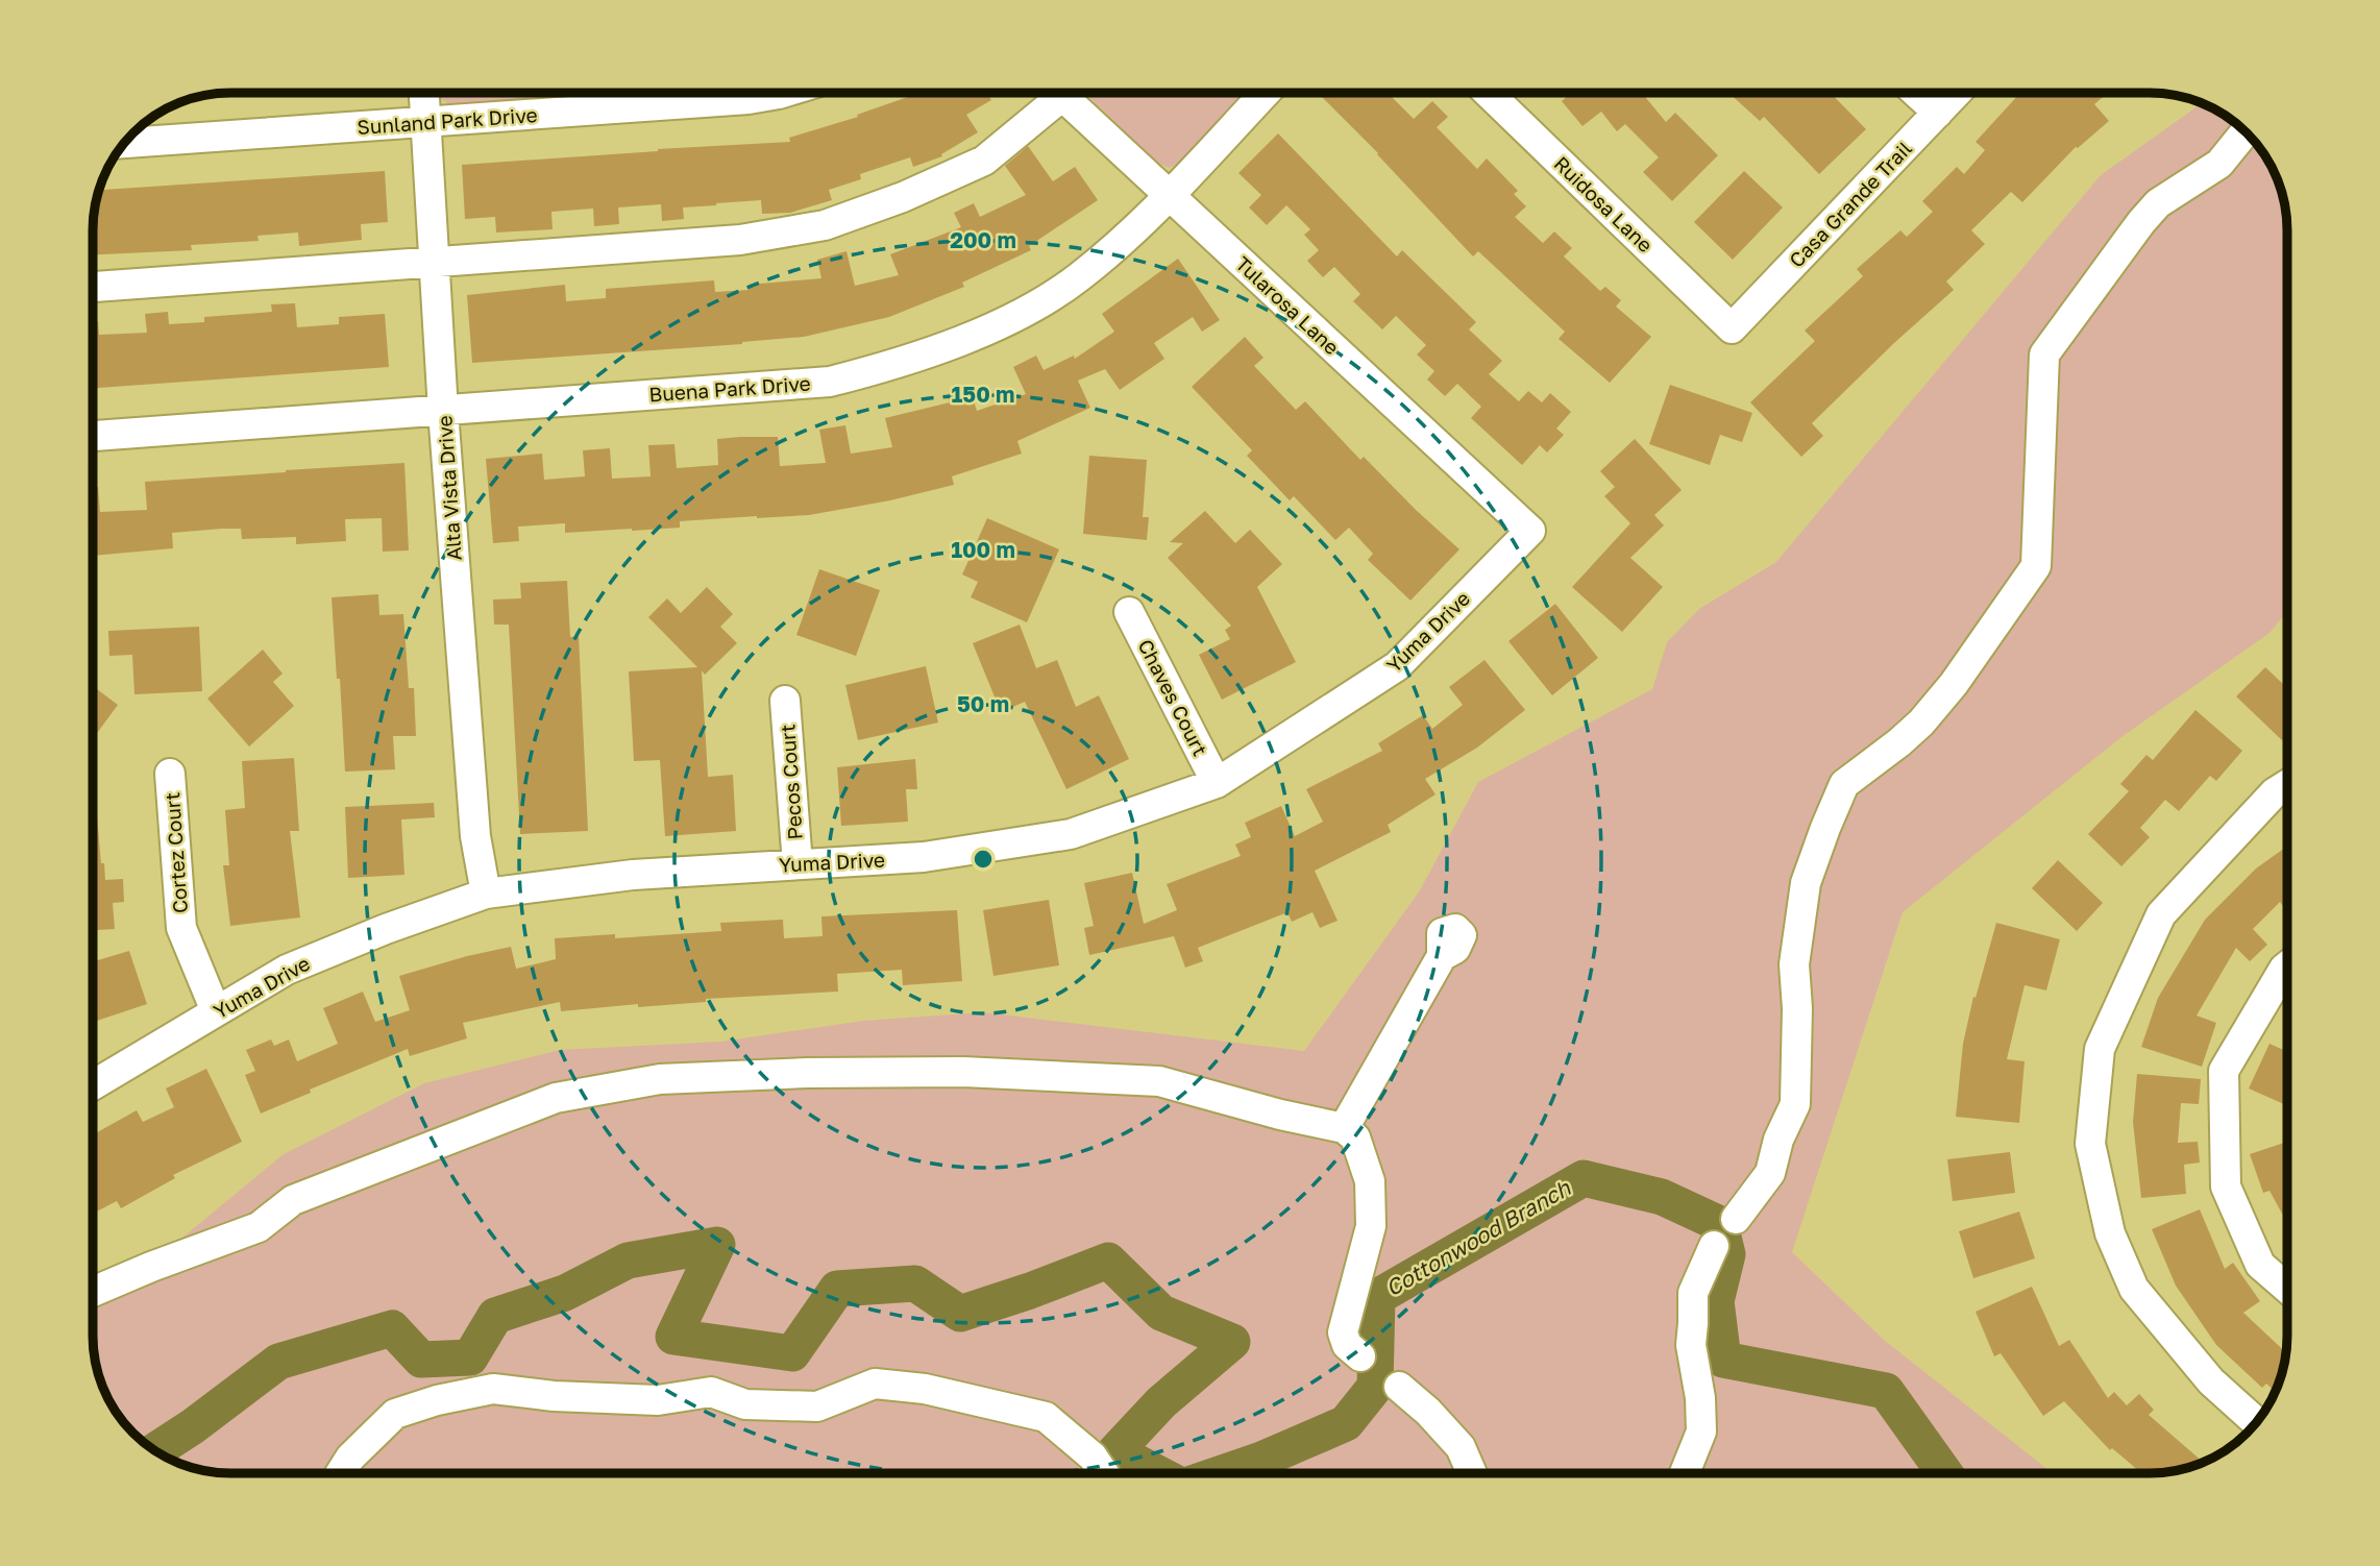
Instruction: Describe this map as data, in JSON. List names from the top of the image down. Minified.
{"streets":{"street":["Sunland Park Drive","Ruidosa Lane","Casa Grande Trail","Tularosa Lane","Buena Park Drive","Alta Vista Drive","Yuma Drive","Chaves Court","Pecos Court","Cortez Court"]},"crossings":[["Sunland Park Drive","Alta Vista Drive"],["Ruidosa Lane","Casa Grande Trail"],["Tularosa Lane","Buena Park Drive"],["Tularosa Lane","Yuma Drive"],["Buena Park Drive","Alta Vista Drive"],["Alta Vista Drive","Yuma Drive"],["Yuma Drive","Chaves Court"],["Yuma Drive","Pecos Court"],["Yuma Drive","Cortez Court"]],"water":["Cottonwood Branch"],"rings":["200 m","150 m","100 m","50 m"]}
